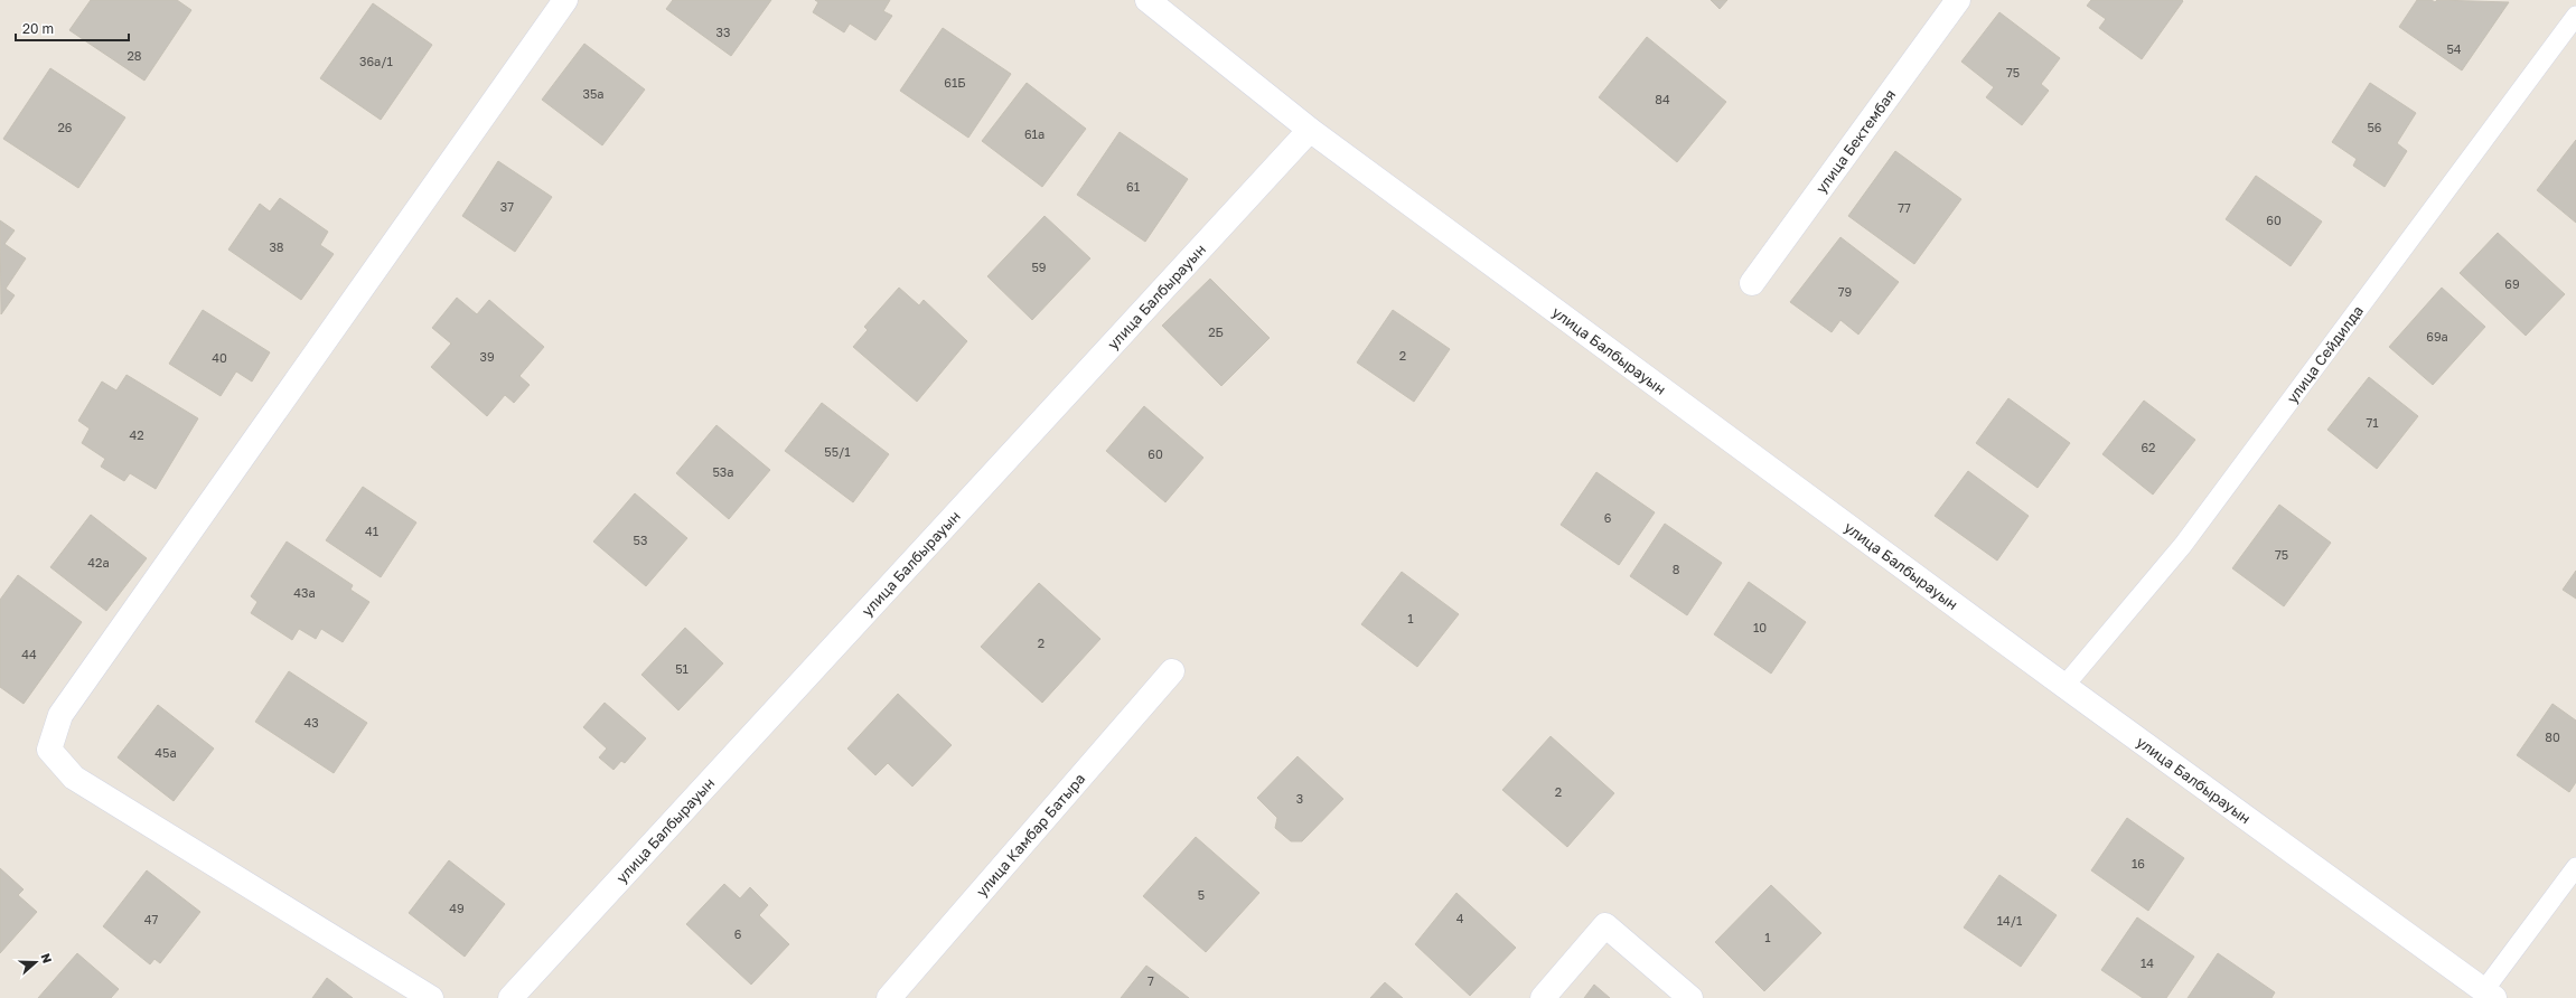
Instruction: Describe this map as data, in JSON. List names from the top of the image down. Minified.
{"streets":{"street":["улица Бектембая","улица Балбырауын","улица Камбар Батыра"],"lane":["улица Сейдилда"]},"crossings":[["улица Балбырауын","улица Сейдилда"]],"house_numbers":["33","54","28","36а/1","75","61Б","35а","84","26","56","61а","61","37","77","60","38","59","69","79","2Б","69а","2","39","40","71","42","62","55/1","60","53а","6","41","53","75","42а","8","43а","1","10","2","44","51","43","80","45а","2","3","16","5","49","4","47","14/1","6","1","14","7"],"scale_bar":"20 m","north":"right"}
